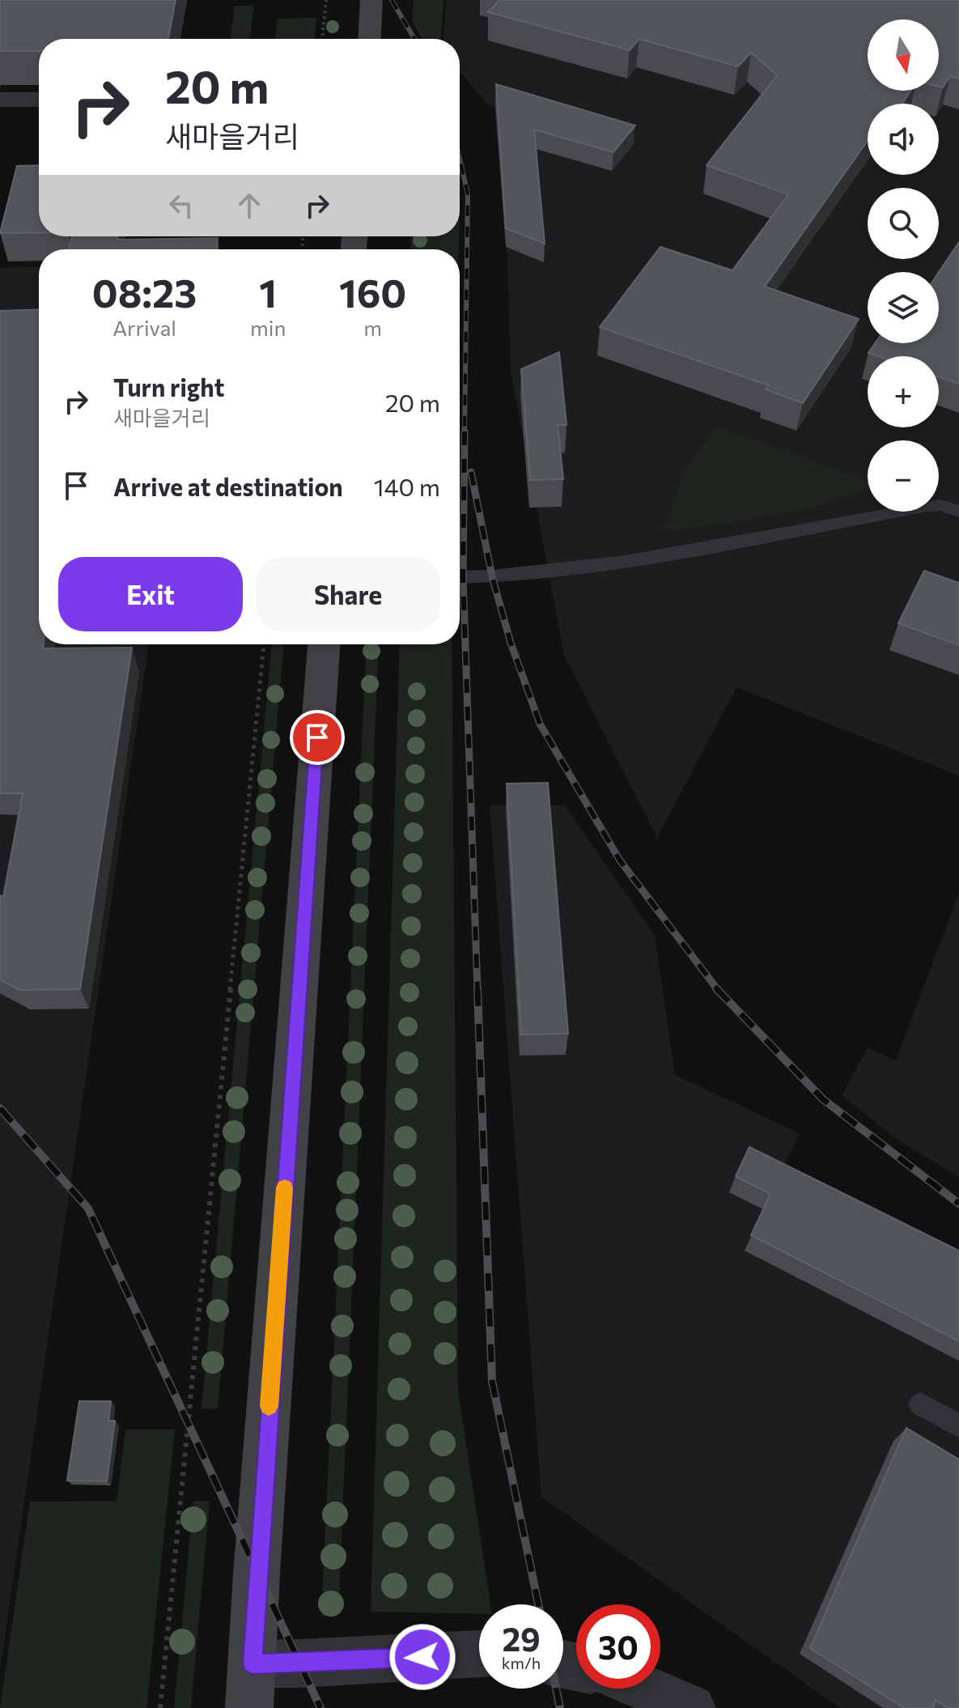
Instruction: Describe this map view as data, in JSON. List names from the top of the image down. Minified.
{"north":"bottom","page":{"map_buttons":["+","−"],"turn":["20 m","새마을거리"],"eta":["08:23","Arrival","1","min","160","m"],"list":[{"name":"Turn right","note":"새마을거리","value":"20 m"},{"name":"Arrive at destination","value":"140 m"}],"buttons":["Exit","Share"],"speed":"29 km/h","limit":"30"}}
